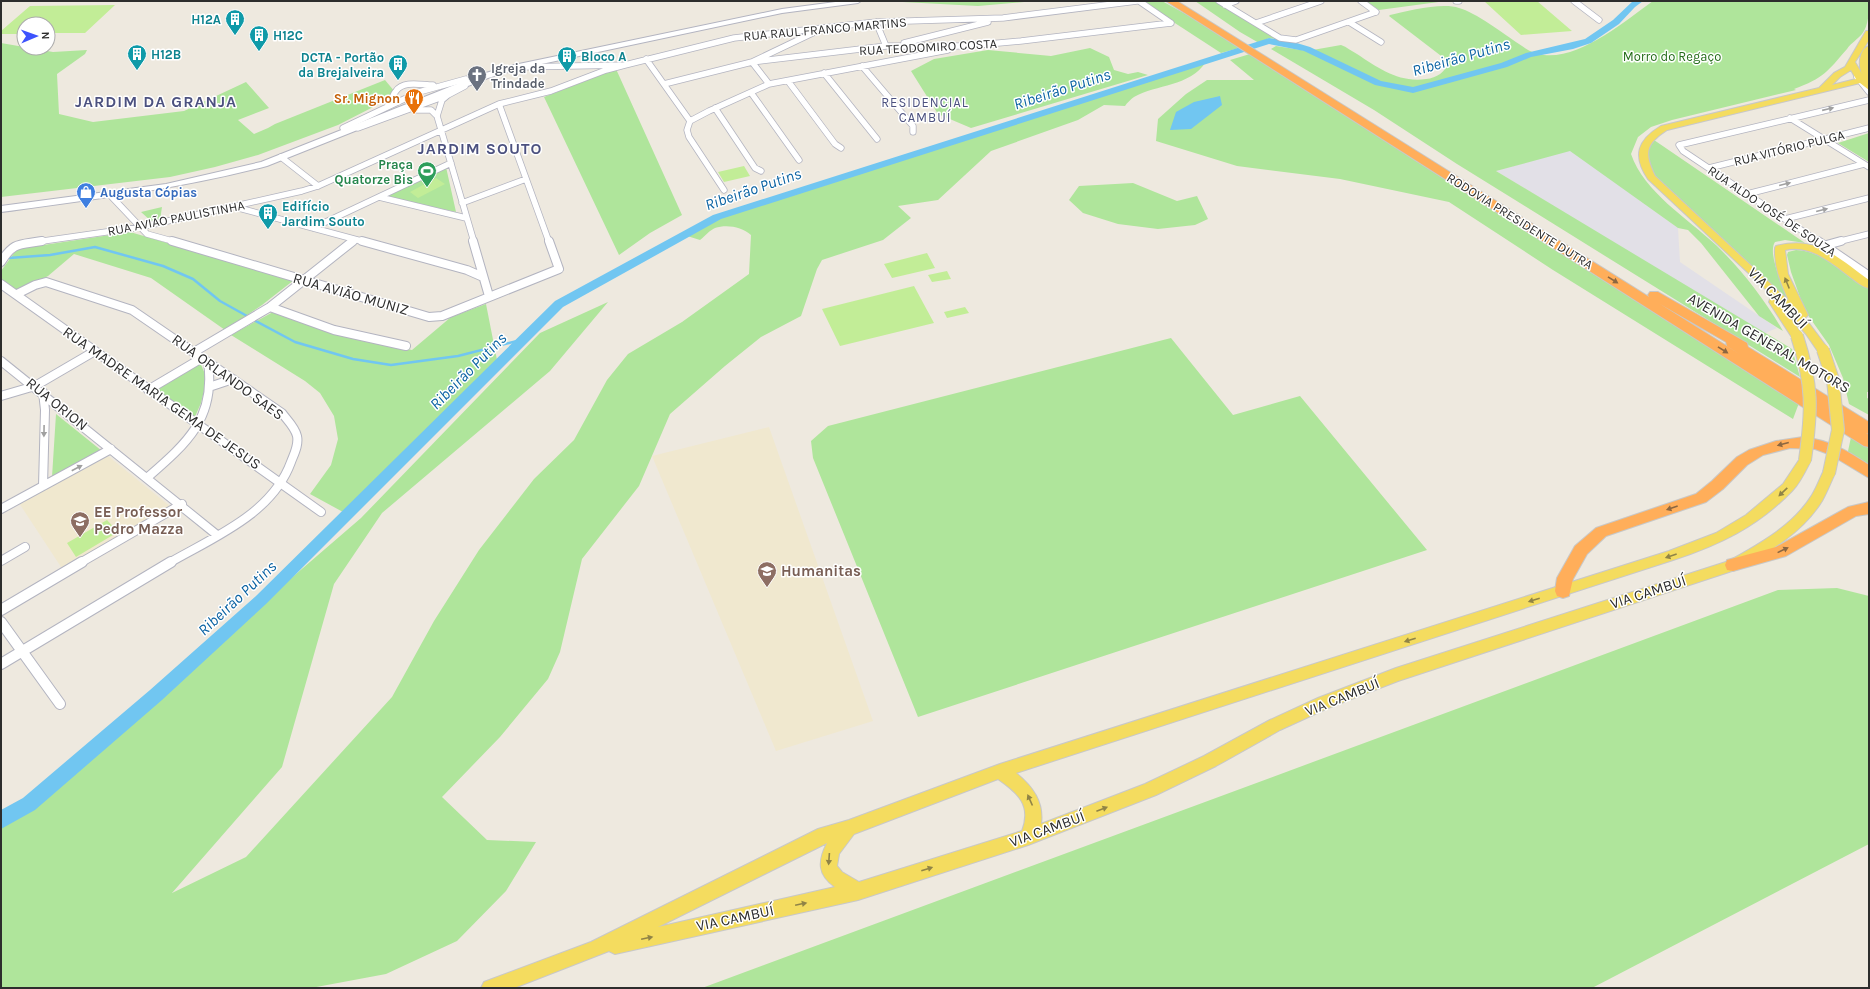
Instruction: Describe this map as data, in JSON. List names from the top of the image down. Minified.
{"streets":{"highway":["RODOVIA PRESIDENTE DUTRA","AVENIDA GENERAL MOTORS"],"main road":["VIA CAMBUÍ"],"street":["RUA RAUL FRANCO MARTINS","RUA TEODOMIRO COSTA","RUA VITÓRIO PULGA","RUA ALDO JOSÉ DE SOUZA","RUA AVIÃO PAULISTINHA","RUA AVIÃO MUNIZ","RUA ORLANDO SAES","RUA MADRE MARIA GEMA DE JESUS","RUA ORION"]},"crossings":[["RUA RAUL FRANCO MARTINS","RUA TEODOMIRO COSTA"],["RUA RAUL FRANCO MARTINS","RUA AVIÃO PAULISTINHA"],["RUA VITÓRIO PULGA","RUA ALDO JOSÉ DE SOUZA"],["RUA AVIÃO PAULISTINHA","RUA AVIÃO MUNIZ"],["RODOVIA PRESIDENTE DUTRA","AVENIDA GENERAL MOTORS"],["RUA ORLANDO SAES","RUA MADRE MARIA GEMA DE JESUS"],["RUA ORLANDO SAES","RUA ORION"]],"districts":["JARDIM DA GRANJA","RESIDENCIAL CAMBUÍ","JARDIM SOUTO"],"water":["Ribeirão Putins"],"parks":["Morro do Regaço"],"places":{"building":["H12A","H12C","H12B","Bloco A","DCTA - Portão da Brejalveira","Edifício Jardim Souto"],"church":["Igreja da Trindade"],"restaurant":["Sr. Mignon"],"sports":["Praça Quatorze Bis"],"shop":["Augusta Cópias"],"school or university":["EE Professor Pedro Mazza","Humanitas"]},"north":"right"}
